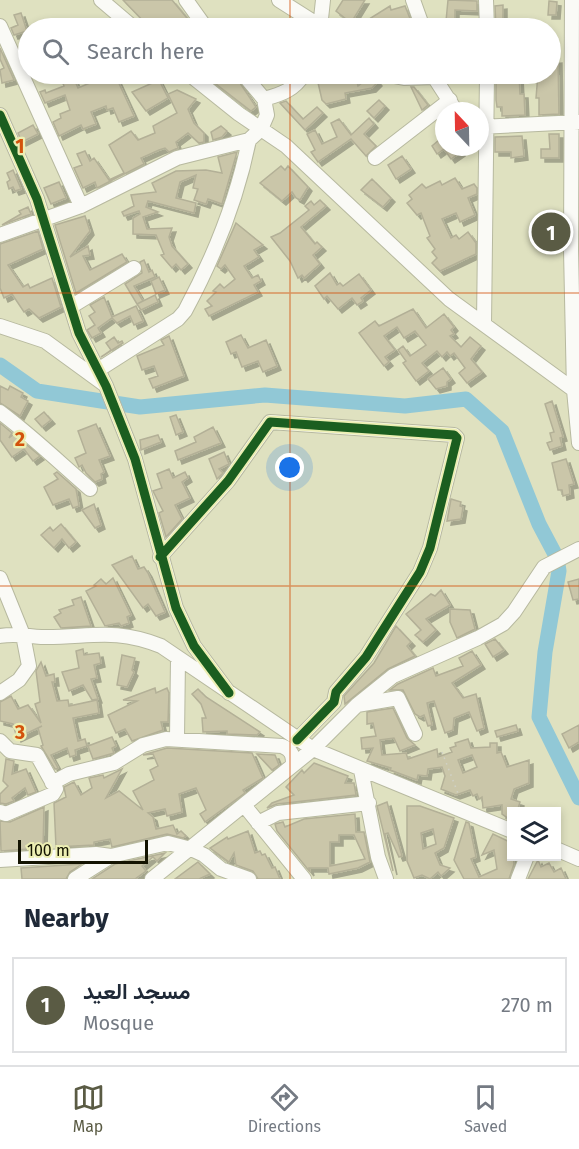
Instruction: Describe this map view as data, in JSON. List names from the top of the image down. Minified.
{"scale_bar":"100 m","north":"top","page":{"search":"Search here","pins":"1","scale":"100 m","heading":"Nearby","list":[{"mark":"1","name":"مسجد العيد","note":"Mosque","value":"270 m"}],"nav":["Map","Directions","Saved"]},"grid":{"rows":["1","2","3"]}}
